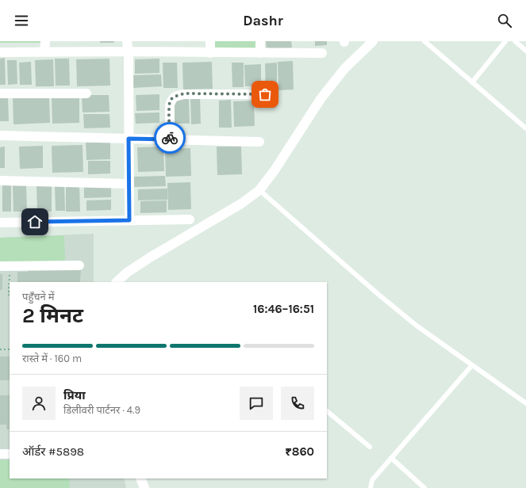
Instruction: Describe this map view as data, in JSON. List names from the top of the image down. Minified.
{"page":{"header":"Dashr","heading":["2 मिनट","पहुँचने में","16:46–16:51"],"panel":["प्रिया","डिलीवरी पार्टनर · 4.9","ऑर्डर #5898","₹860"],"bar":"रास्ते में · 160 m"}}
